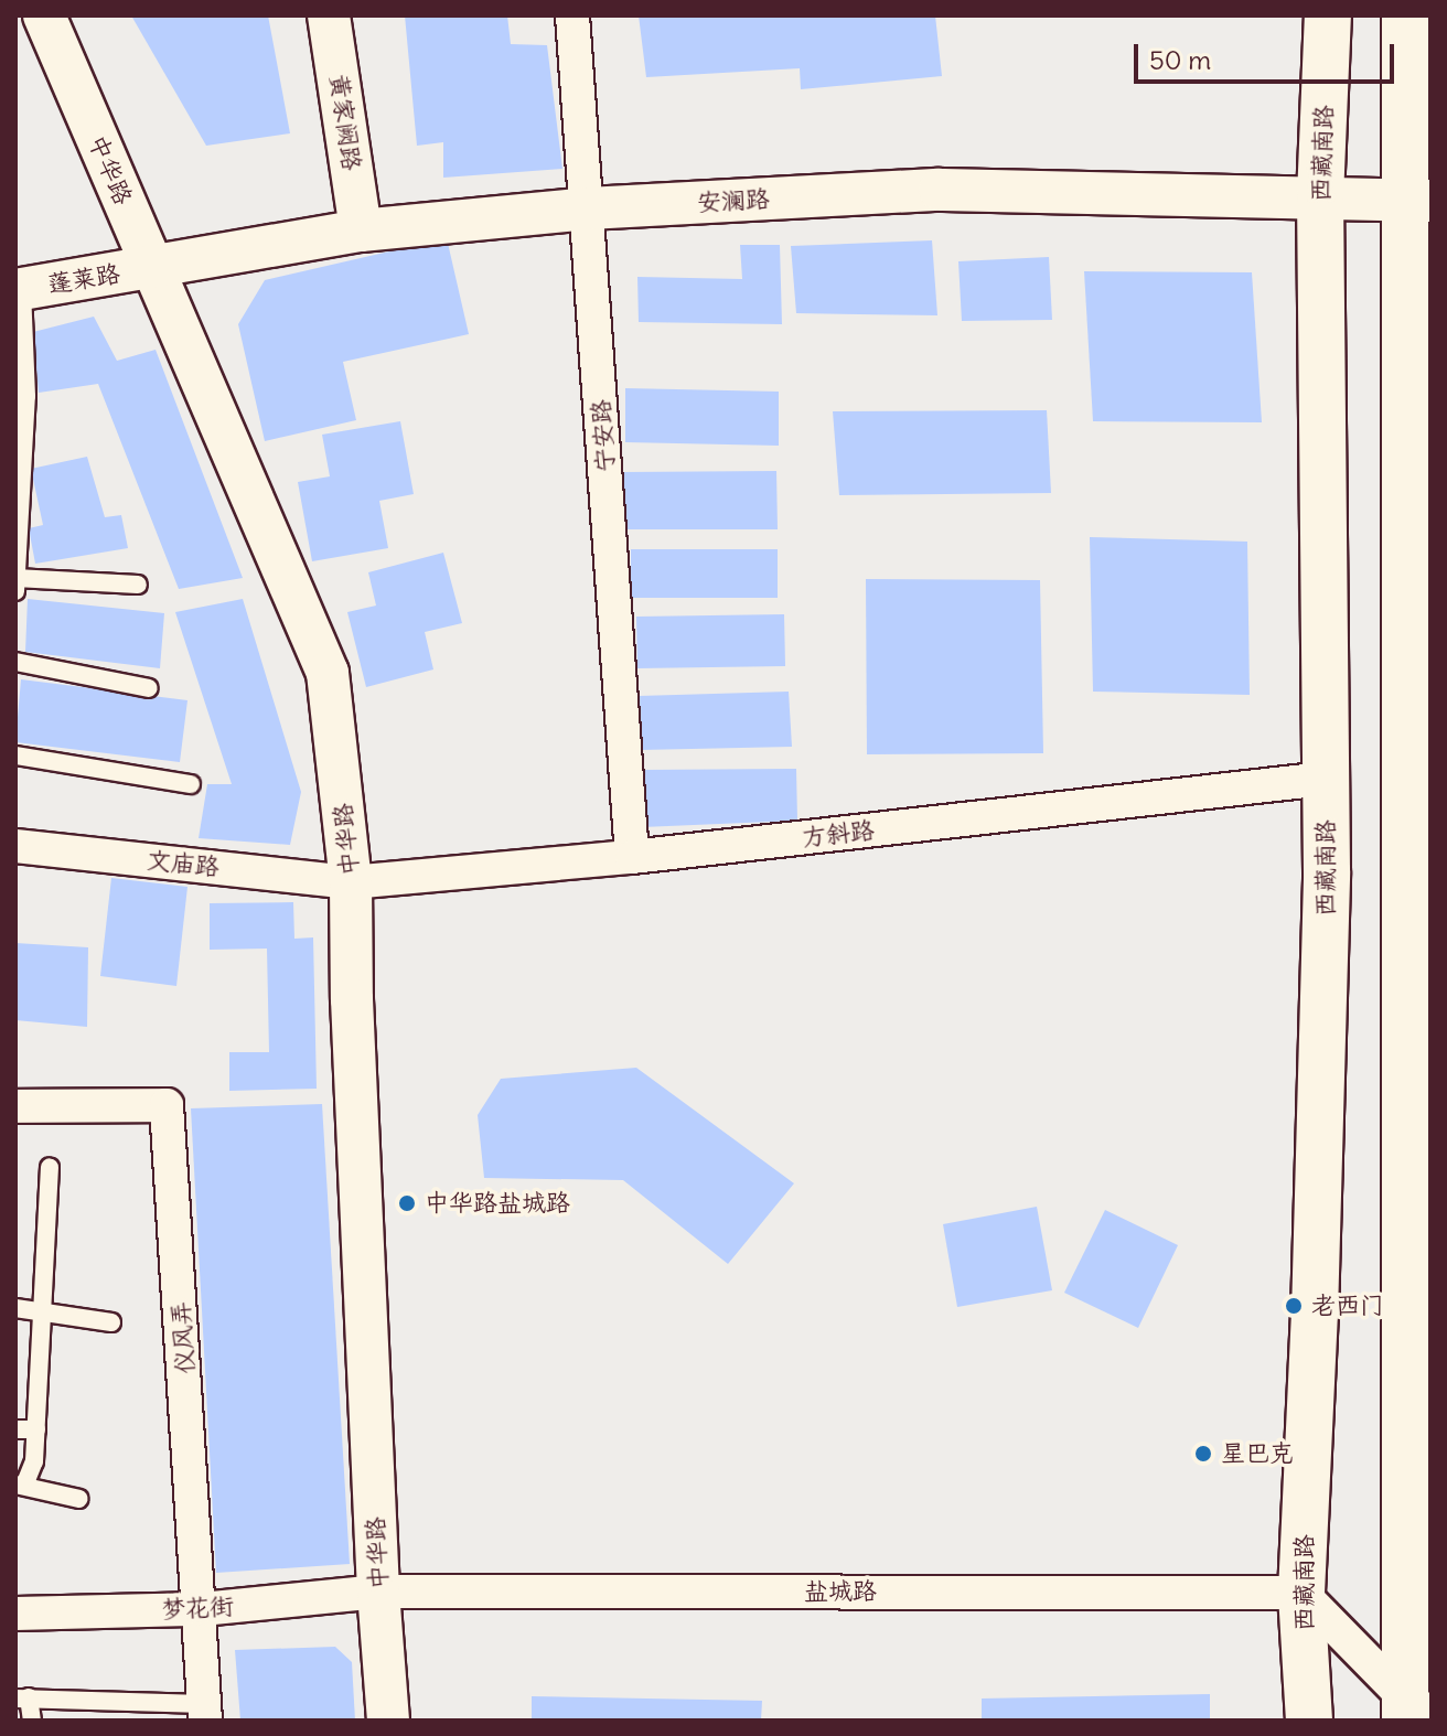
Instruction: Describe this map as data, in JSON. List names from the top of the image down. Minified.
{"streets":{"main road":["西藏南路"],"street":["黄家阙路","中华路","安澜路","蓬莱路","宁安路","方斜路","文庙路","仪风弄","盐城路","梦花街"]},"crossings":[["黄家阙路","安澜路"],["西藏南路","安澜路"],["西藏南路","方斜路"],["西藏南路","盐城路"],["中华路","安澜路"],["中华路","蓬莱路"],["中华路","方斜路"],["中华路","文庙路"],["中华路","盐城路"],["中华路","梦花街"],["安澜路","蓬莱路"],["安澜路","宁安路"],["宁安路","方斜路"],["方斜路","文庙路"],["仪风弄","梦花街"],["盐城路","梦花街"]],"places":["中华路盐城路","老西门","星巴克"],"scale_bar":"50 m"}
